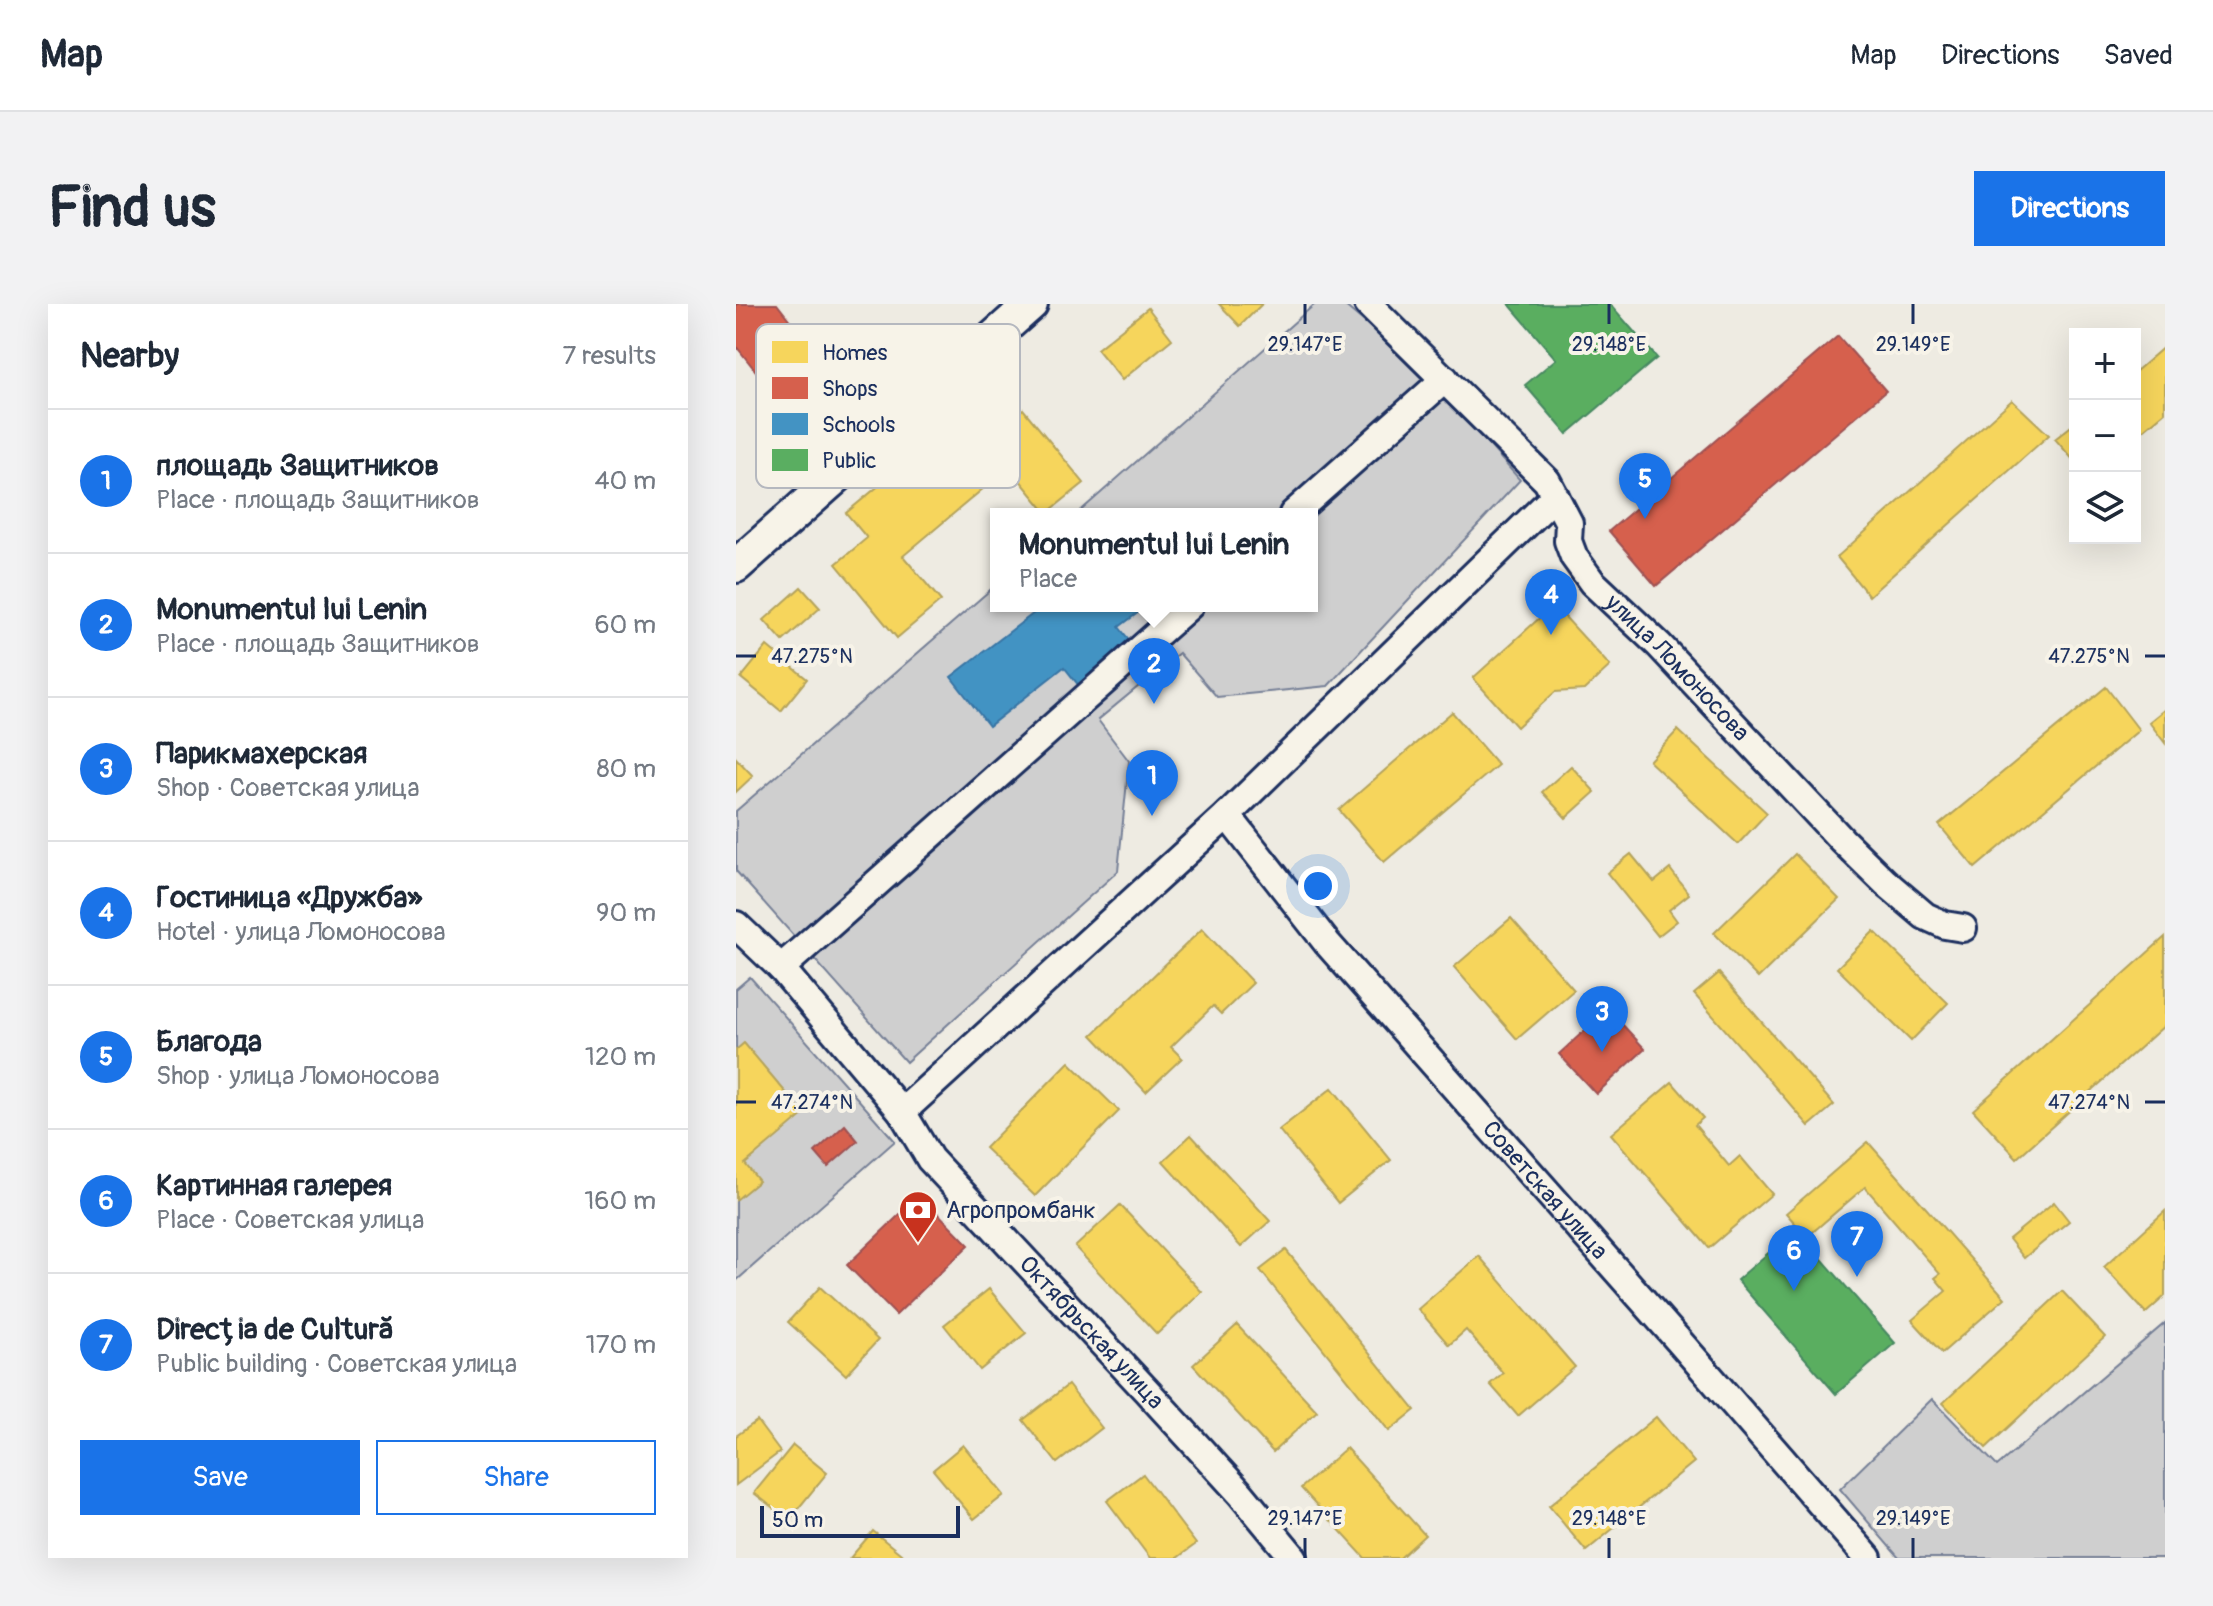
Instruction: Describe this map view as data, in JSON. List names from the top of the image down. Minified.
{"streets":{"street":["улица Ломоносова","Советская улица","Октябрьская улица"]},"places":{"bank":["Агропромбанк"]},"legend":["Homes","Shops","Schools","Public"],"scale_bar":"50 m","page":{"header":"Map","nav":["Map","Directions","Saved"],"buttons":["Directions",["Save","Share"]],"title":"Find us","heading":["Nearby","7 results"],"map_buttons":["+","−"],"list":[{"mark":"1","name":"площадь Защитников","note":"Place · площадь Защитников","value":"40 m"},{"mark":"2","name":"Monumentul lui Lenin","note":"Place · площадь Защитников","value":"60 m"},{"mark":"3","name":"Парикмахерская","note":"Shop · Советская улица","value":"80 m"},{"mark":"4","name":"Гостиница «Дружба»","note":"Hotel · улица Ломоносова","value":"90 m"},{"mark":"5","name":"Благода","note":"Shop · улица Ломоносова","value":"120 m"},{"mark":"6","name":"Картинная галерея","note":"Place · Советская улица","value":"160 m"},{"mark":"7","name":"Direcția de Cultură","note":"Public building · Советская улица","value":"170 m"}],"pins":["5","4","2","1","3","7","6"],"popup":["Monumentul lui Lenin","Place"],"scale":"50 m"},"coordinates":["29.147°E","29.148°E","29.149°E","47.275°N","47.274°N"]}
